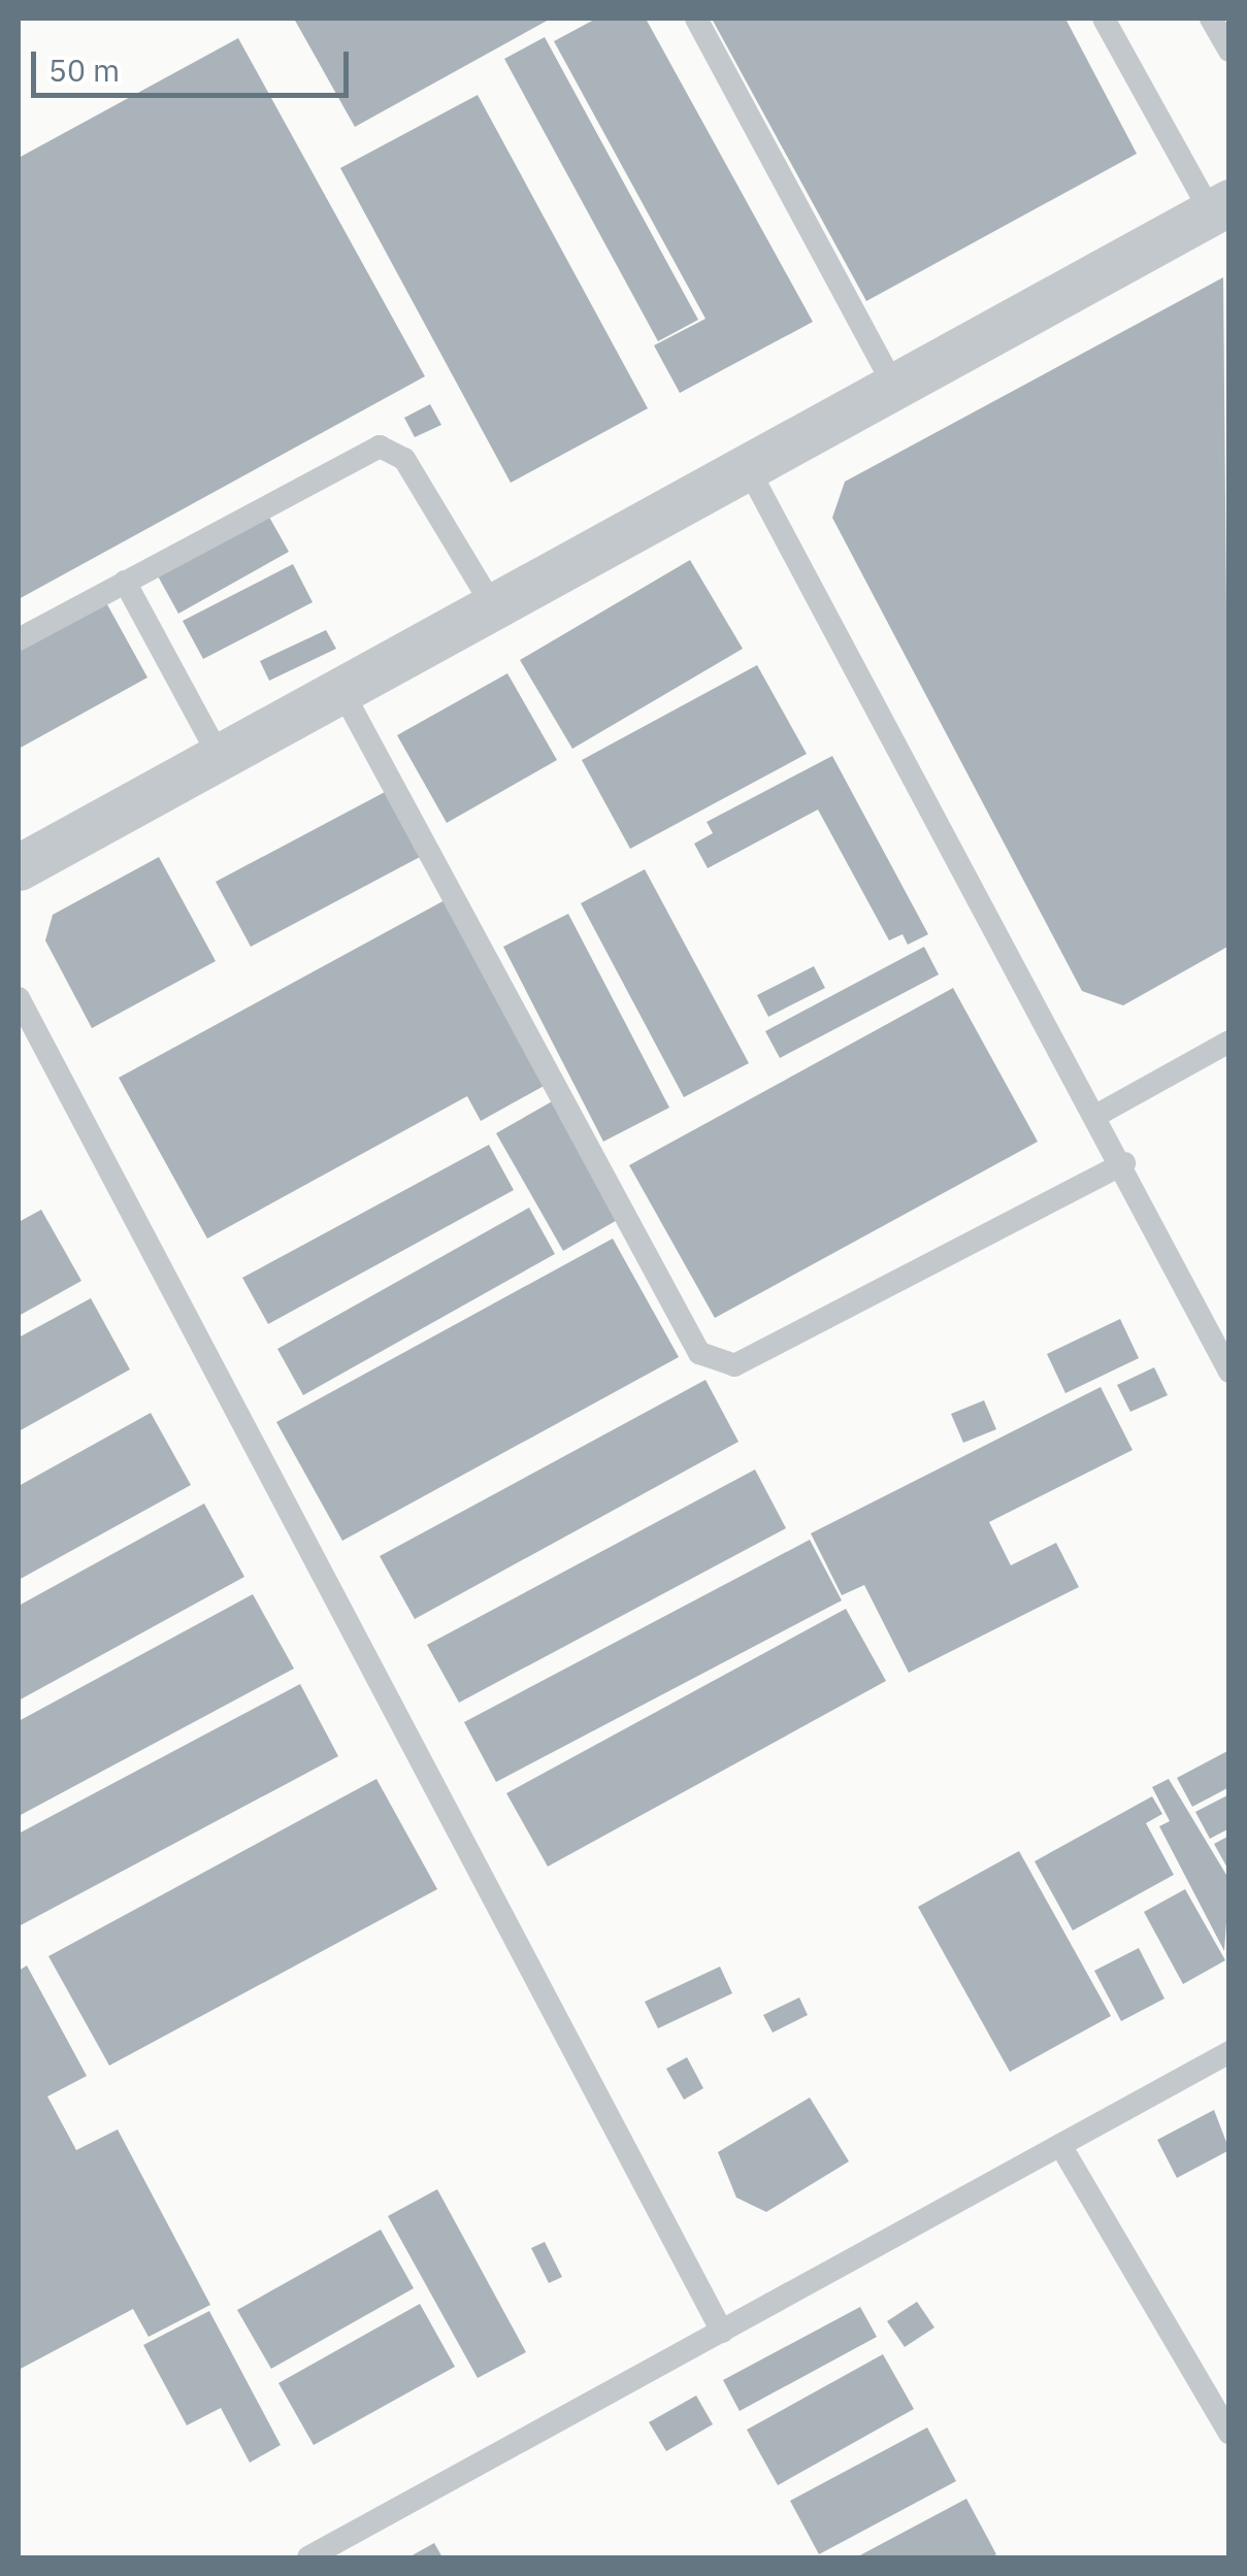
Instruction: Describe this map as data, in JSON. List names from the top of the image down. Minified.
{"scale_bar":"50 m"}
